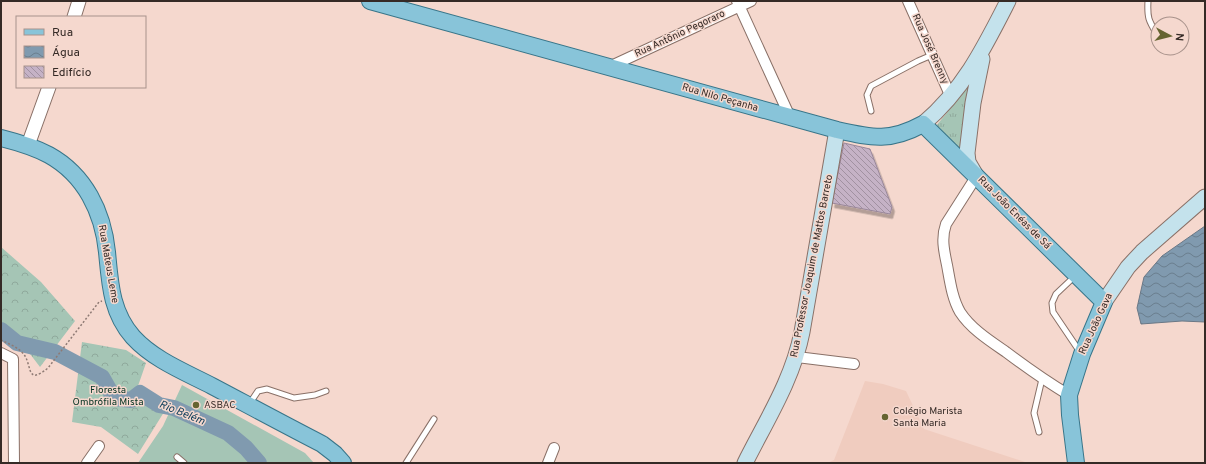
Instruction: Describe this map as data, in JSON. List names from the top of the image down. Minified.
{"streets":{"main road":["Rua Nilo Peçanha","Rua João Enéas de Sá","Rua Mateus Leme","Rua Professor Joaquim de Mattos Barreto","Rua João Gava"],"street":["Rua Antônio Pegoraro","Rua José Brenny"]},"crossings":[["Rua Antônio Pegoraro","Rua Nilo Peçanha"],["Rua José Brenny","Rua Nilo Peçanha"],["Rua Nilo Peçanha","Rua João Enéas de Sá"],["Rua Nilo Peçanha","Rua Professor Joaquim de Mattos Barreto"],["Rua João Enéas de Sá","Rua João Gava"]],"water":["Rio Belém"],"parks":["Floresta Ombrófila Mista"],"places":["ASBAC","Colégio Marista Santa Maria"],"legend":["Rua","Água","Edifício"],"north":"right"}
